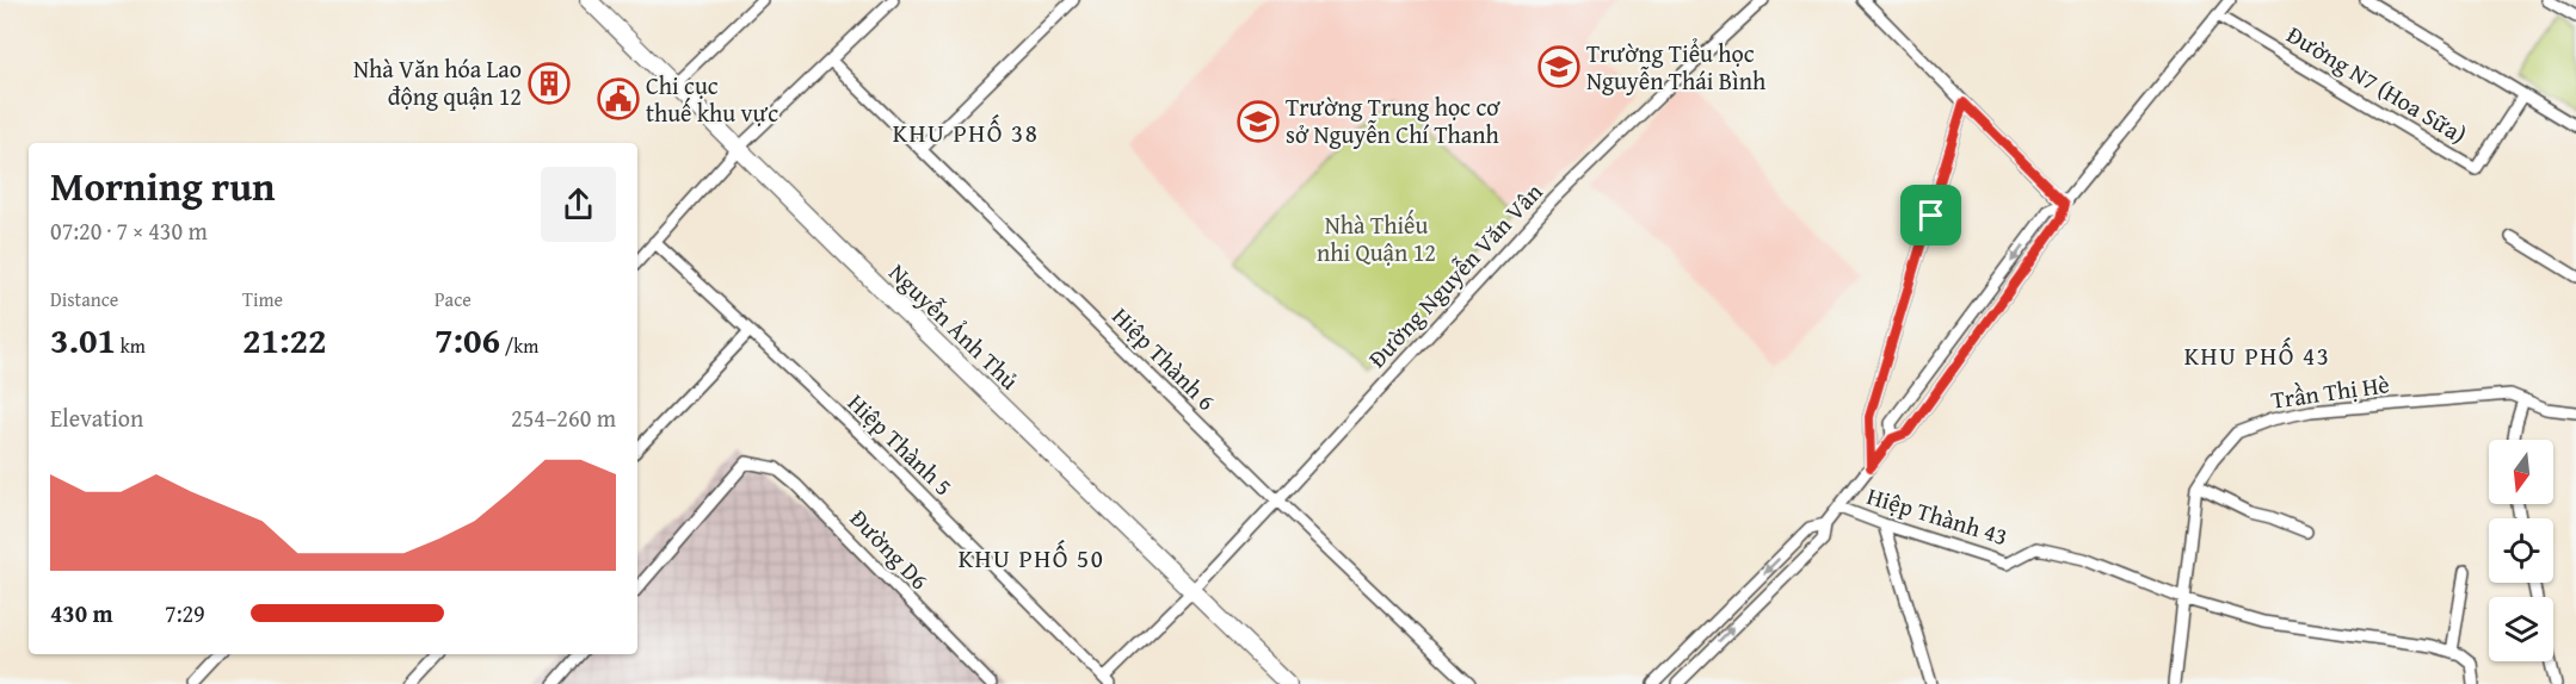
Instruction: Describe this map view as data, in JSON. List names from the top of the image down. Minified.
{"streets":{"main road":["Nguyễn Ảnh Thủ"],"street":["Đường N7 (Hoa Sữa)","Đường Nguyễn Văn Vân","Hiệp Thành 6","Trần Thị Hè","Hiệp Thành 5","Hiệp Thành 43","Đường D6"]},"crossings":[["Đường N7 (Hoa Sữa)","Hiệp Thành 43"],["Đường Nguyễn Văn Vân","Nguyễn Ảnh Thủ"],["Đường Nguyễn Văn Vân","Hiệp Thành 6"],["Đường Nguyễn Văn Vân","Hiệp Thành 5"],["Trần Thị Hè","Hiệp Thành 43"]],"districts":["KHU PHỐ 38","KHU PHỐ 43","KHU PHỐ 50"],"parks":["Nhà Thiếu nhi Quận 12"],"places":{"school or university":["Trường Tiểu học Nguyễn Thái Bình","Trường Trung học cơ sở Nguyễn Chí Thanh"],"building":["Nhà Văn hóa Lao động quận 12"],"public building":["Chi cục thuế khu vực"]},"north":"bottom","page":{"heading":["Morning run","07:20 · 7 × 430 m"],"stats":[["Distance","3.01 km"],["Time","21:22"],["Pace","7:06 /km"]],"chart":["Elevation","254–260 m"],"list":[{"name":"430 m","note":"7:29"}]}}
